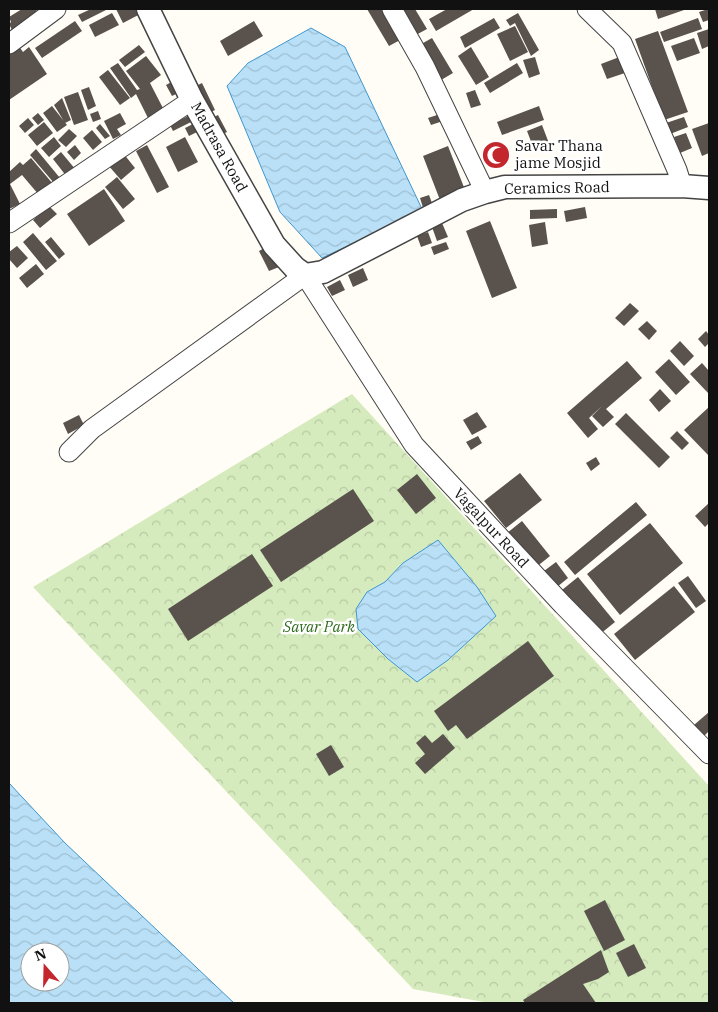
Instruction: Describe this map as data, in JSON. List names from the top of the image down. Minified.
{"streets":{"street":["Madrasa Road","Ceramics Road","Vagalpur Road"]},"crossings":[["Madrasa Road","Ceramics Road"],["Madrasa Road","Vagalpur Road"],["Ceramics Road","Vagalpur Road"]],"parks":["Savar Park"],"places":{"mosque":["Savar Thana jame Mosjid"]},"north":"top"}
